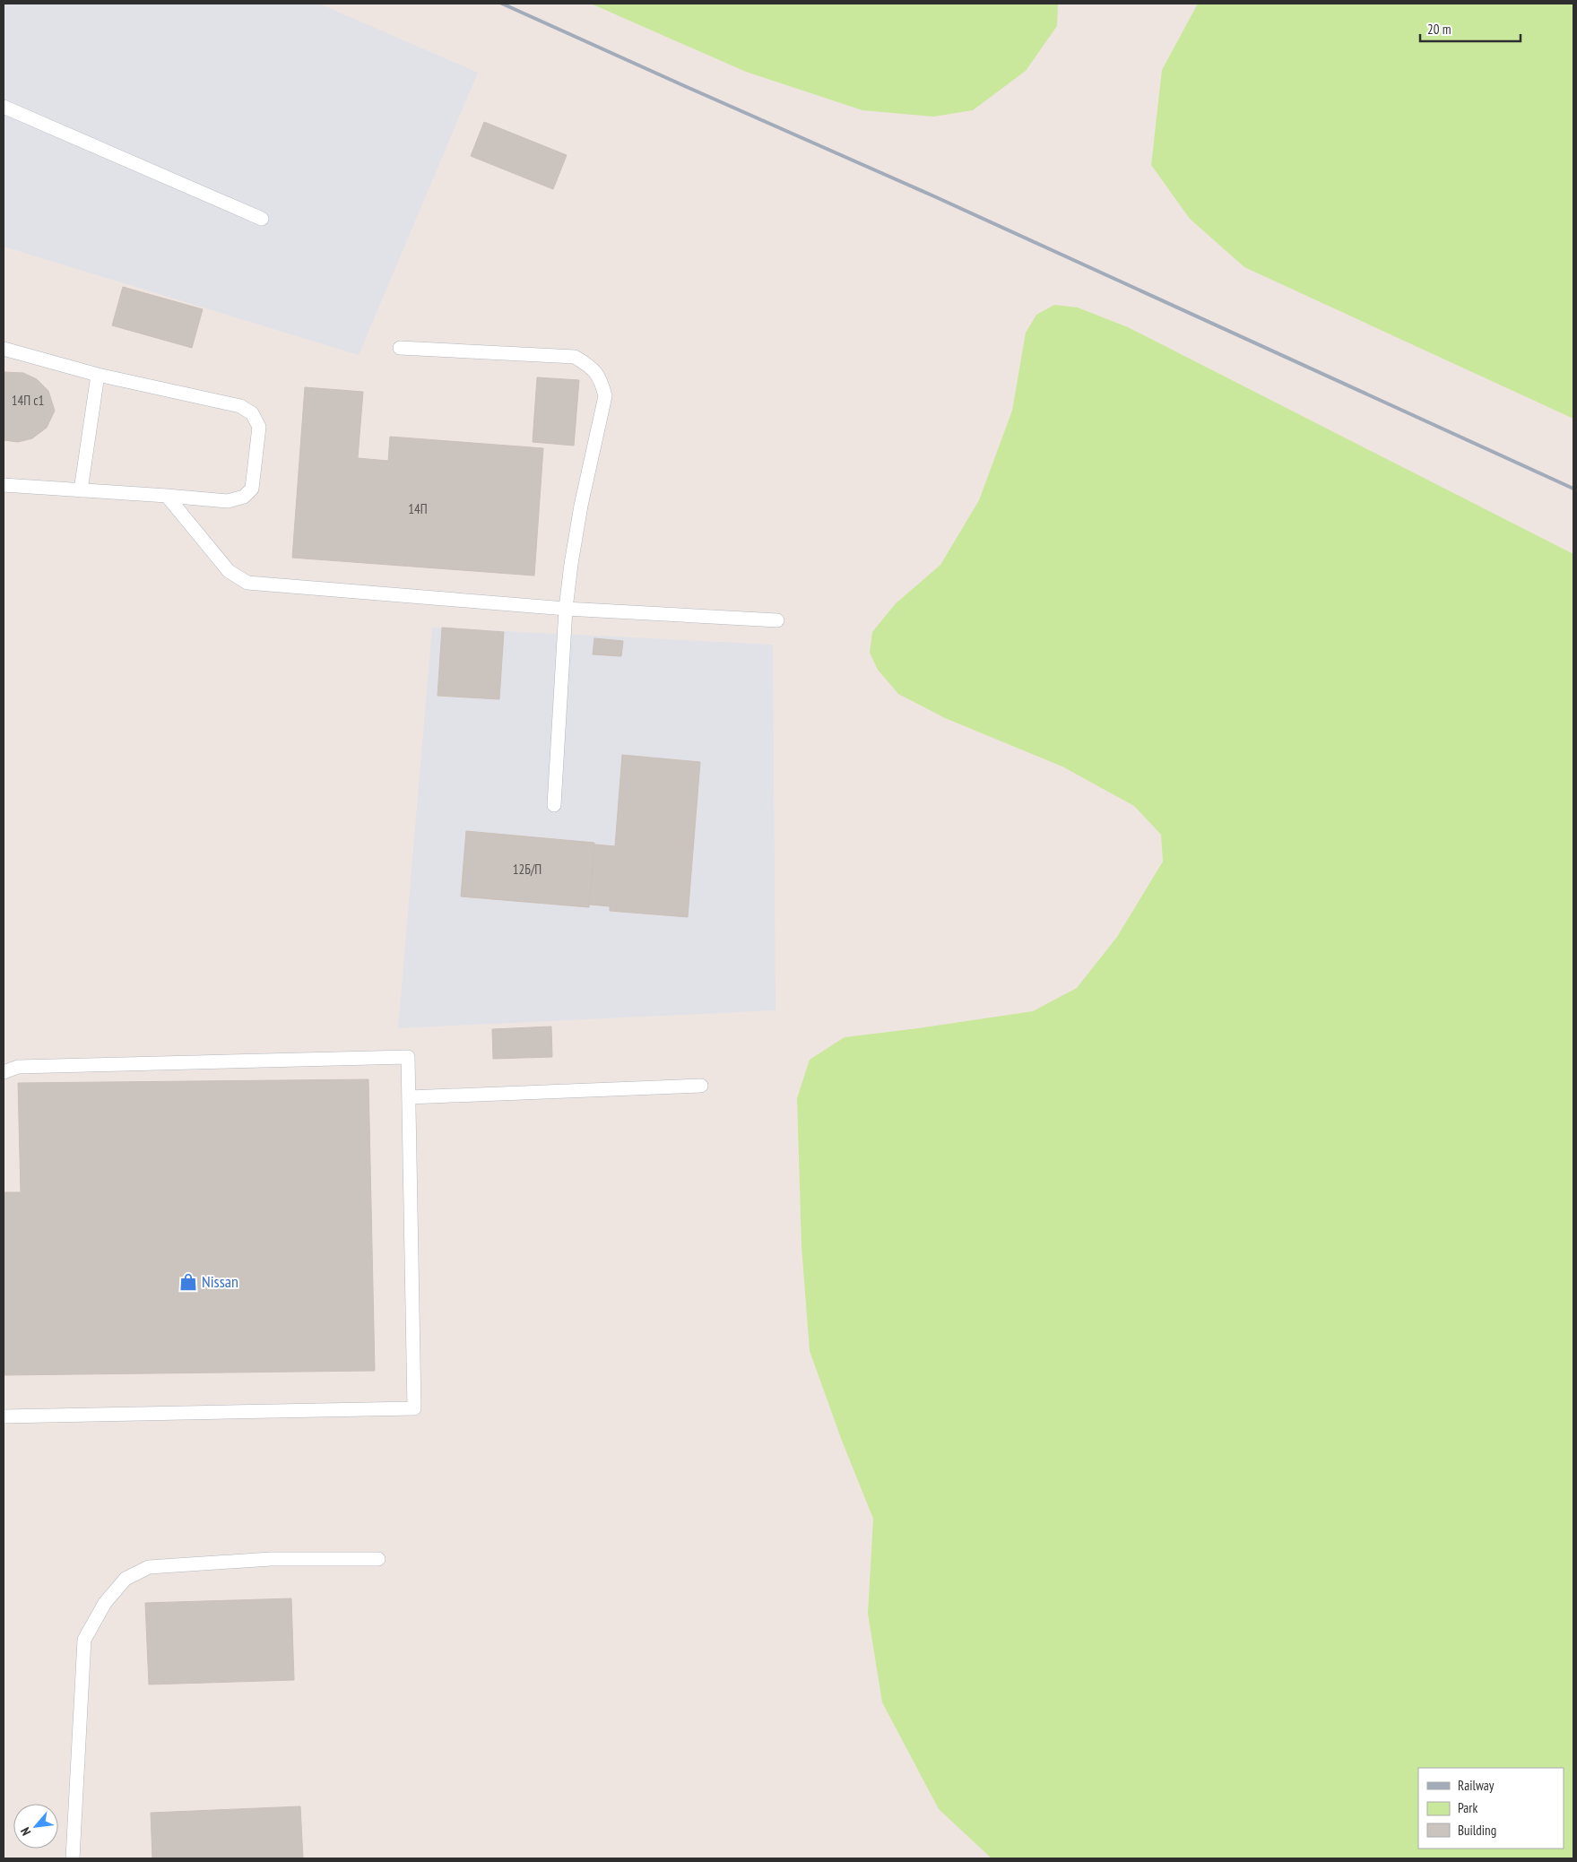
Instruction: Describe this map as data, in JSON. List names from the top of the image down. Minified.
{"places":{"shop":["Nissan"]},"house_numbers":["14П с1","14П","12Б/П"],"legend":["Railway","Park","Building"],"scale_bar":"20 m","north":"bottom left"}
